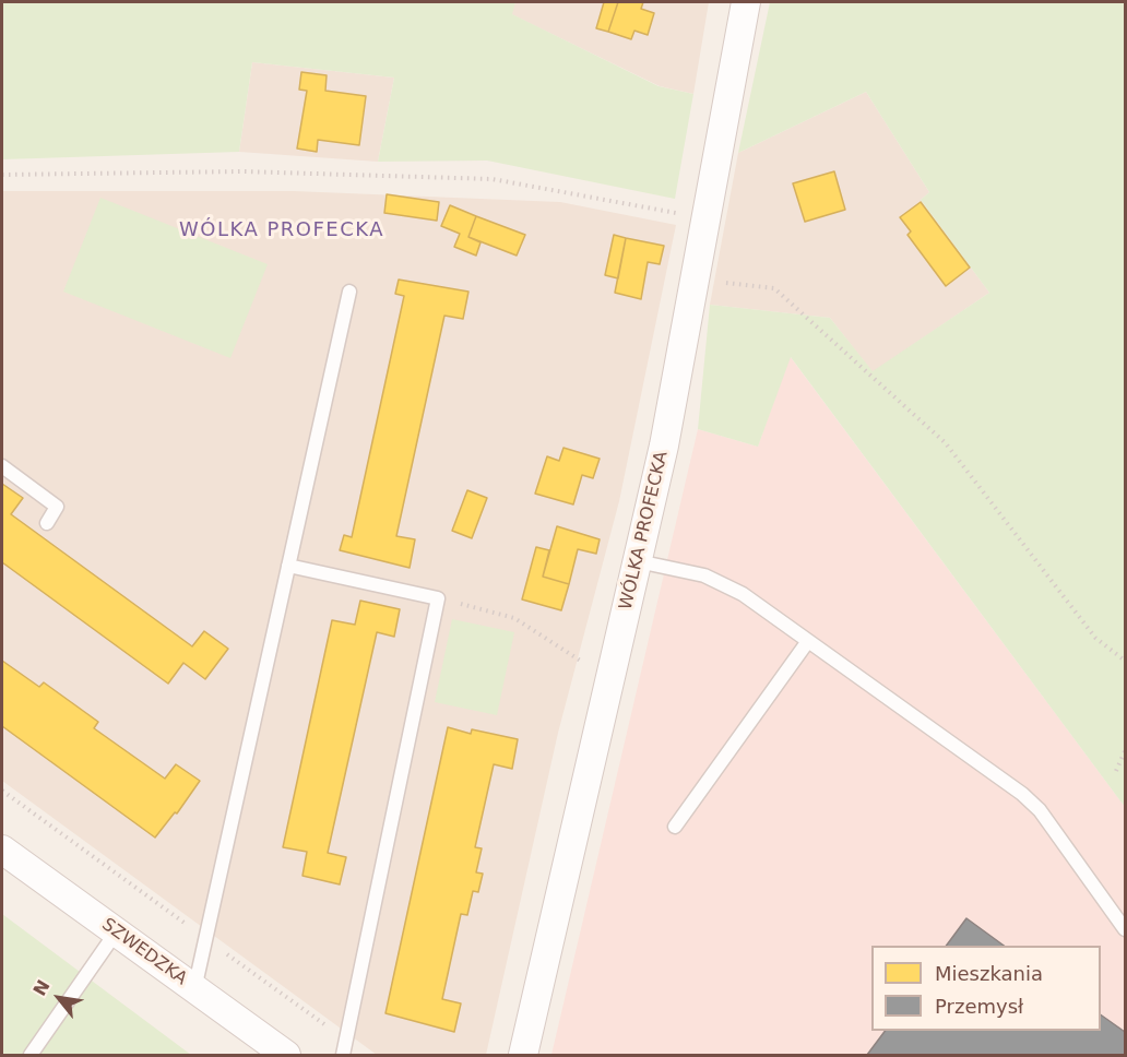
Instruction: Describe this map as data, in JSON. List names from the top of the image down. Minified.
{"streets":{"street":["WÓLKA PROFECKA","SZWEDZKA"]},"districts":["WÓLKA PROFECKA"],"legend":["Mieszkania","Przemysł"],"north":"top left"}
